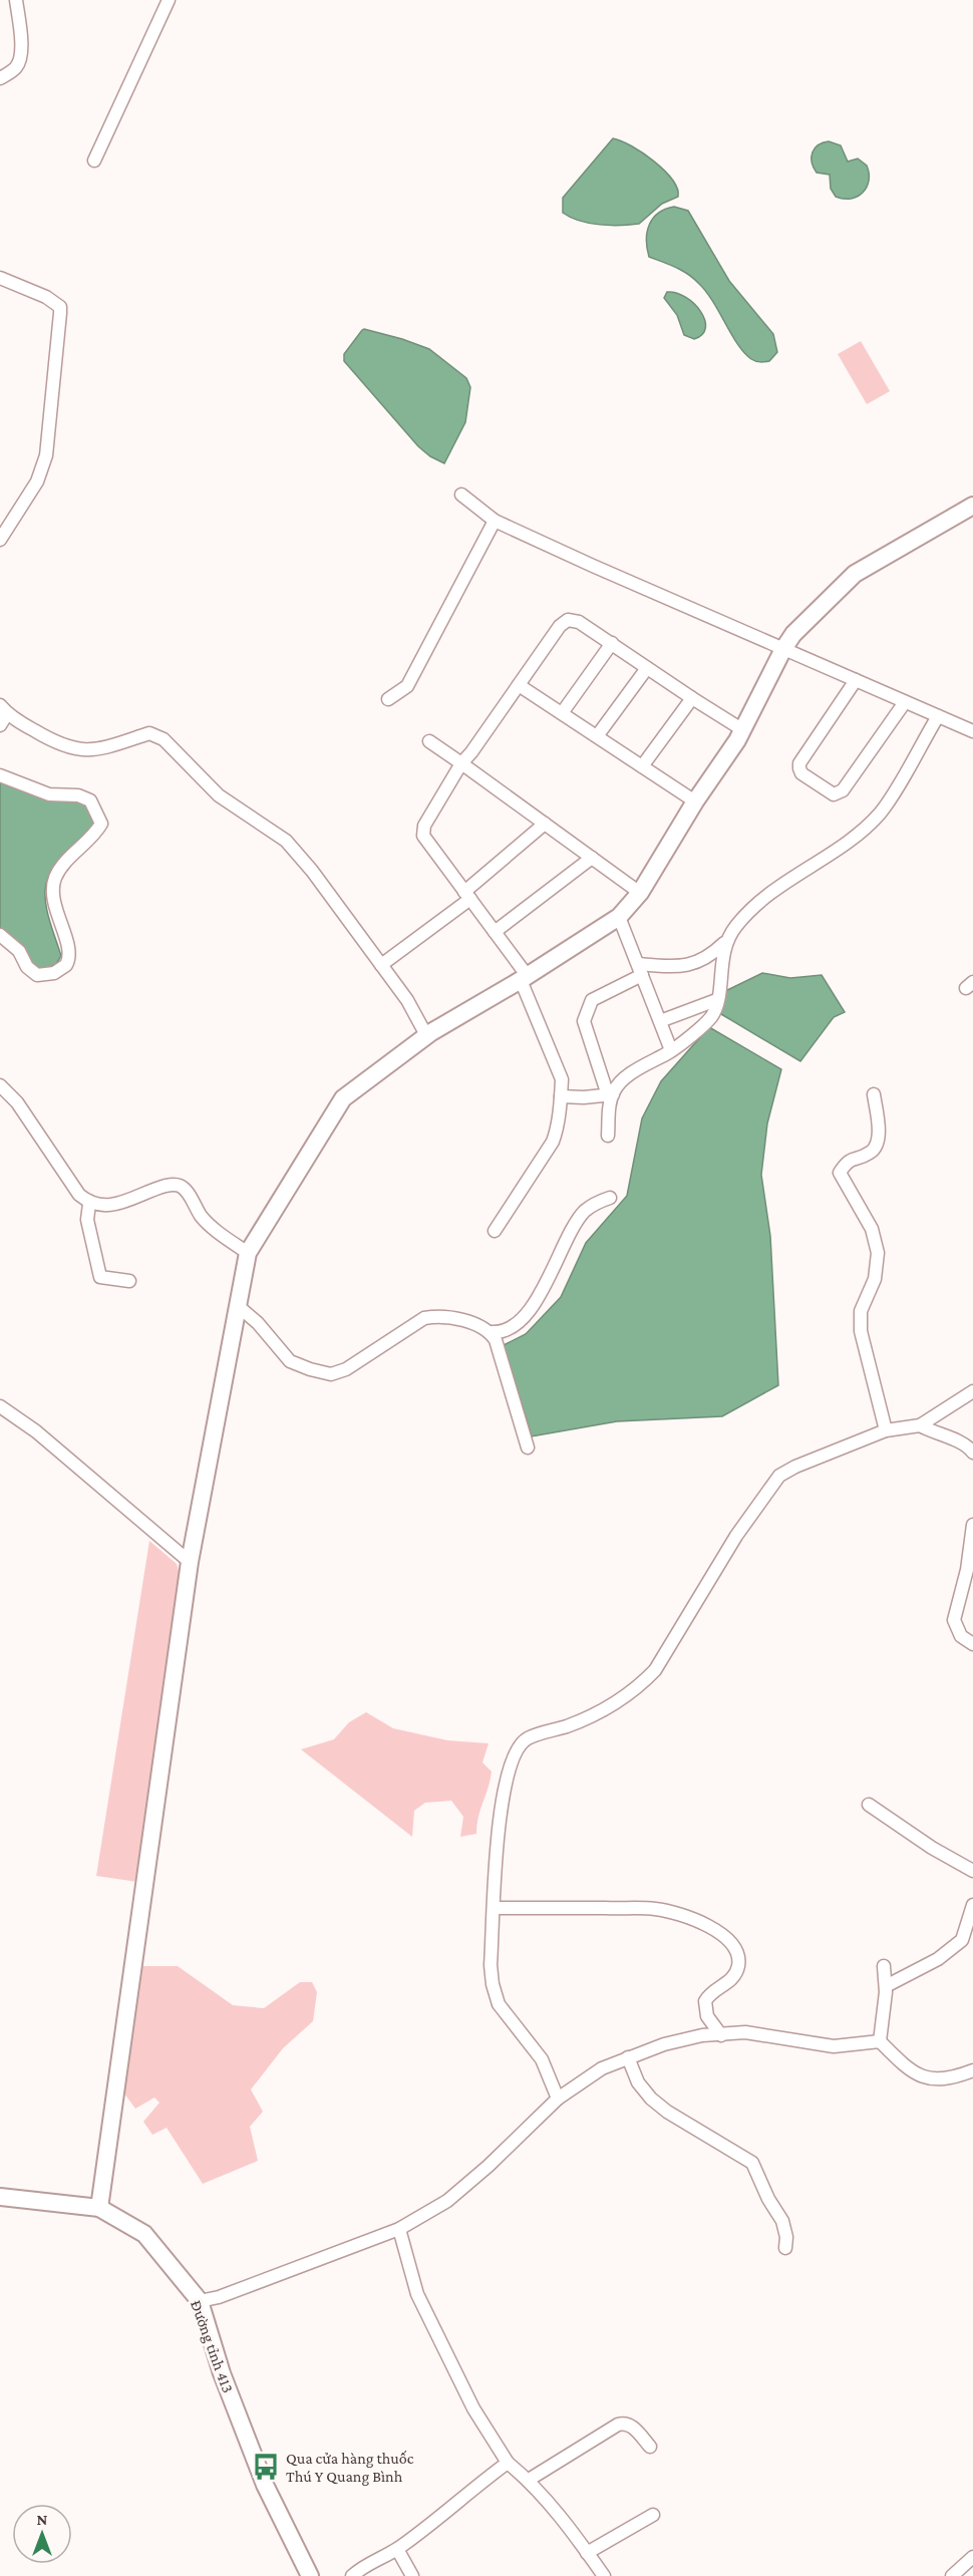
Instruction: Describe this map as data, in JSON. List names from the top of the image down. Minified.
{"streets":{"street":["Đường tỉnh 413"]},"places":{"bus stop":["Qua cửa hàng thuốc Thú Y Quang Bình"]},"north":"top"}
